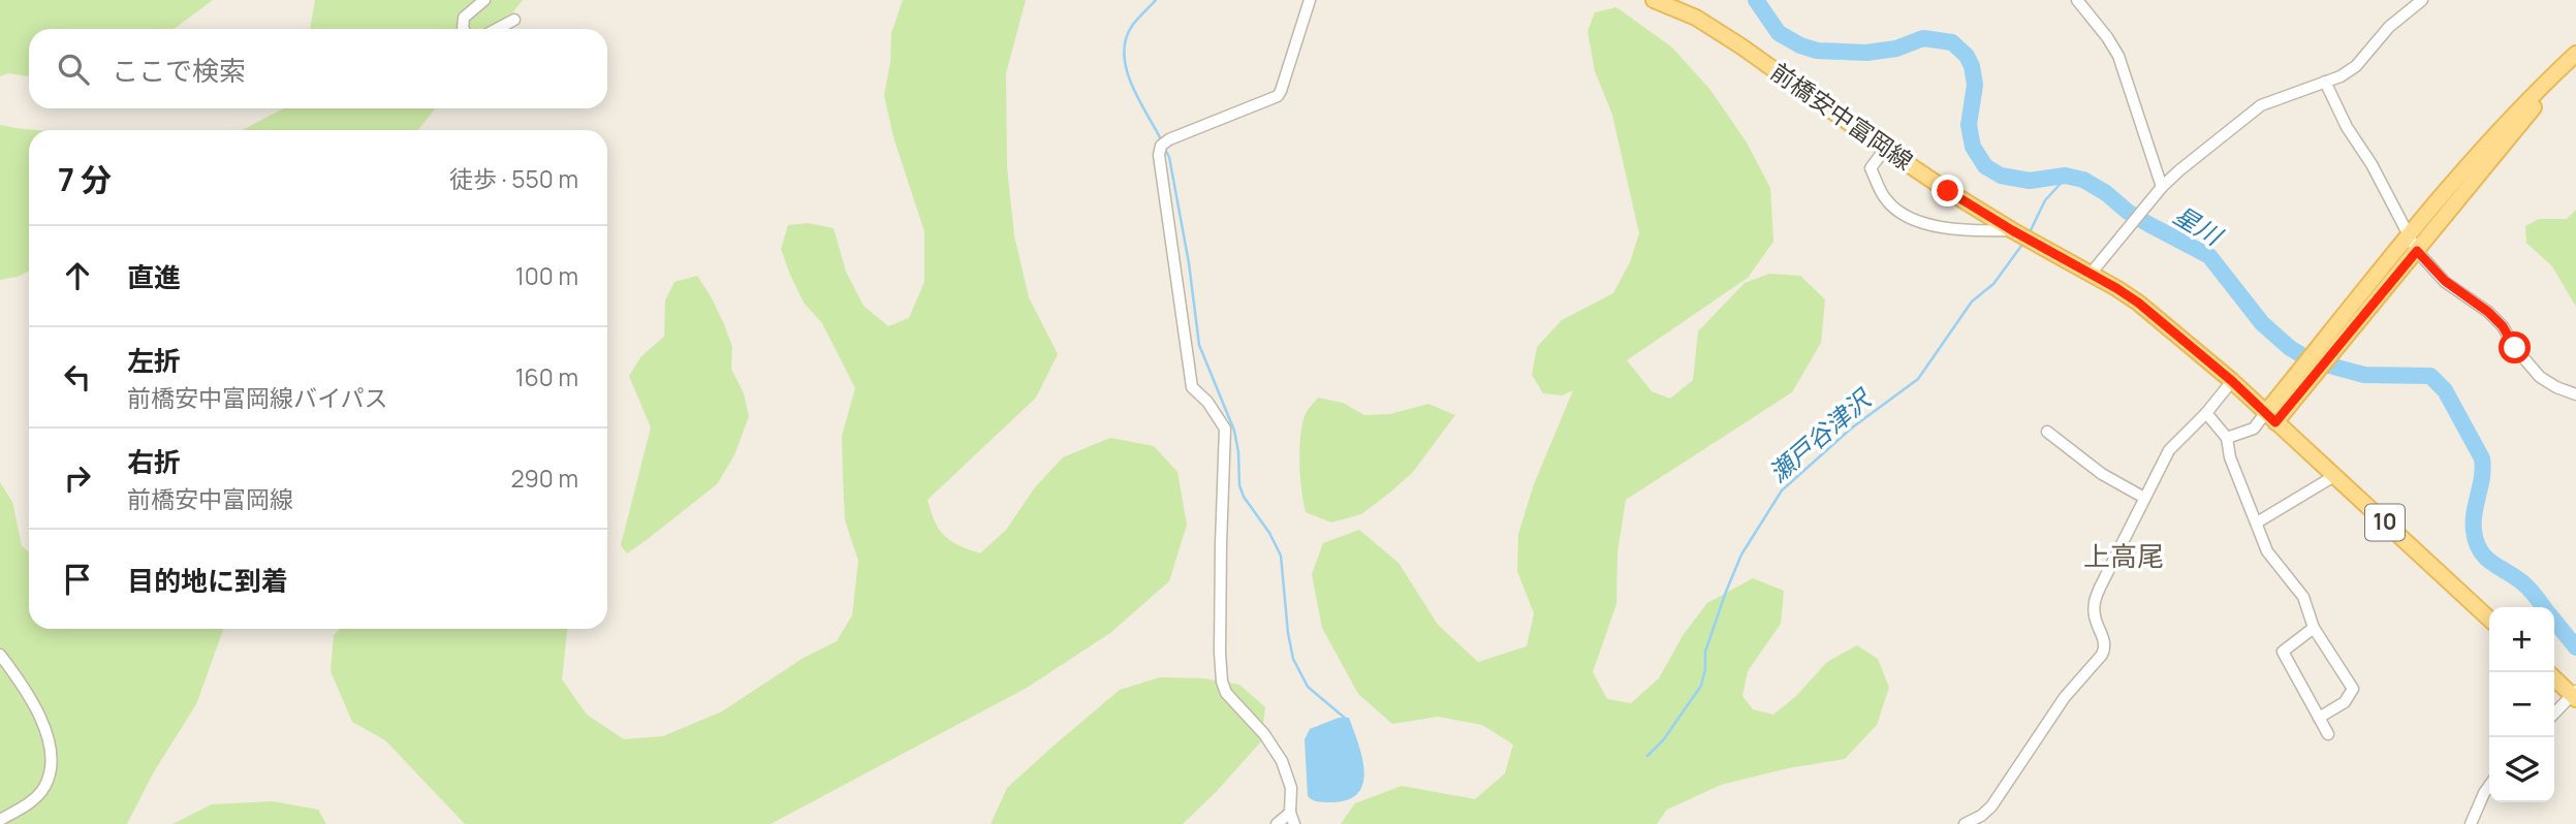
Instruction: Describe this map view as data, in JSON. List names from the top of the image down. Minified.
{"streets":{"main road":["前橋安中富岡線","10"]},"districts":["上高尾"],"water":["星川","瀬戸谷津沢"],"page":{"search":"ここで検索","heading":["7 分","徒歩 · 550 m"],"list":[["直進","100 m"],["左折","前橋安中富岡線バイパス","160 m"],["右折","前橋安中富岡線","290 m"],"目的地に到着"],"map_buttons":["+","−"]}}
